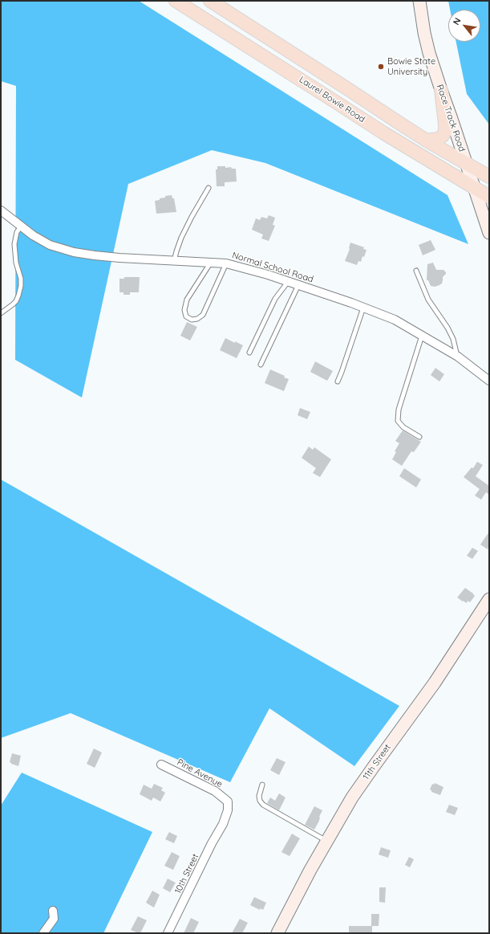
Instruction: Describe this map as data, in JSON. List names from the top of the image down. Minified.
{"streets":{"main road":["Laurel Bowie Road","Race Track Road","11th Street"],"street":["Normal School Road","Pine Avenue","10th Street"]},"crossings":[["Laurel Bowie Road","Race Track Road"],["Pine Avenue","10th Street"]],"places":["Bowie State University"],"north":"top left"}
